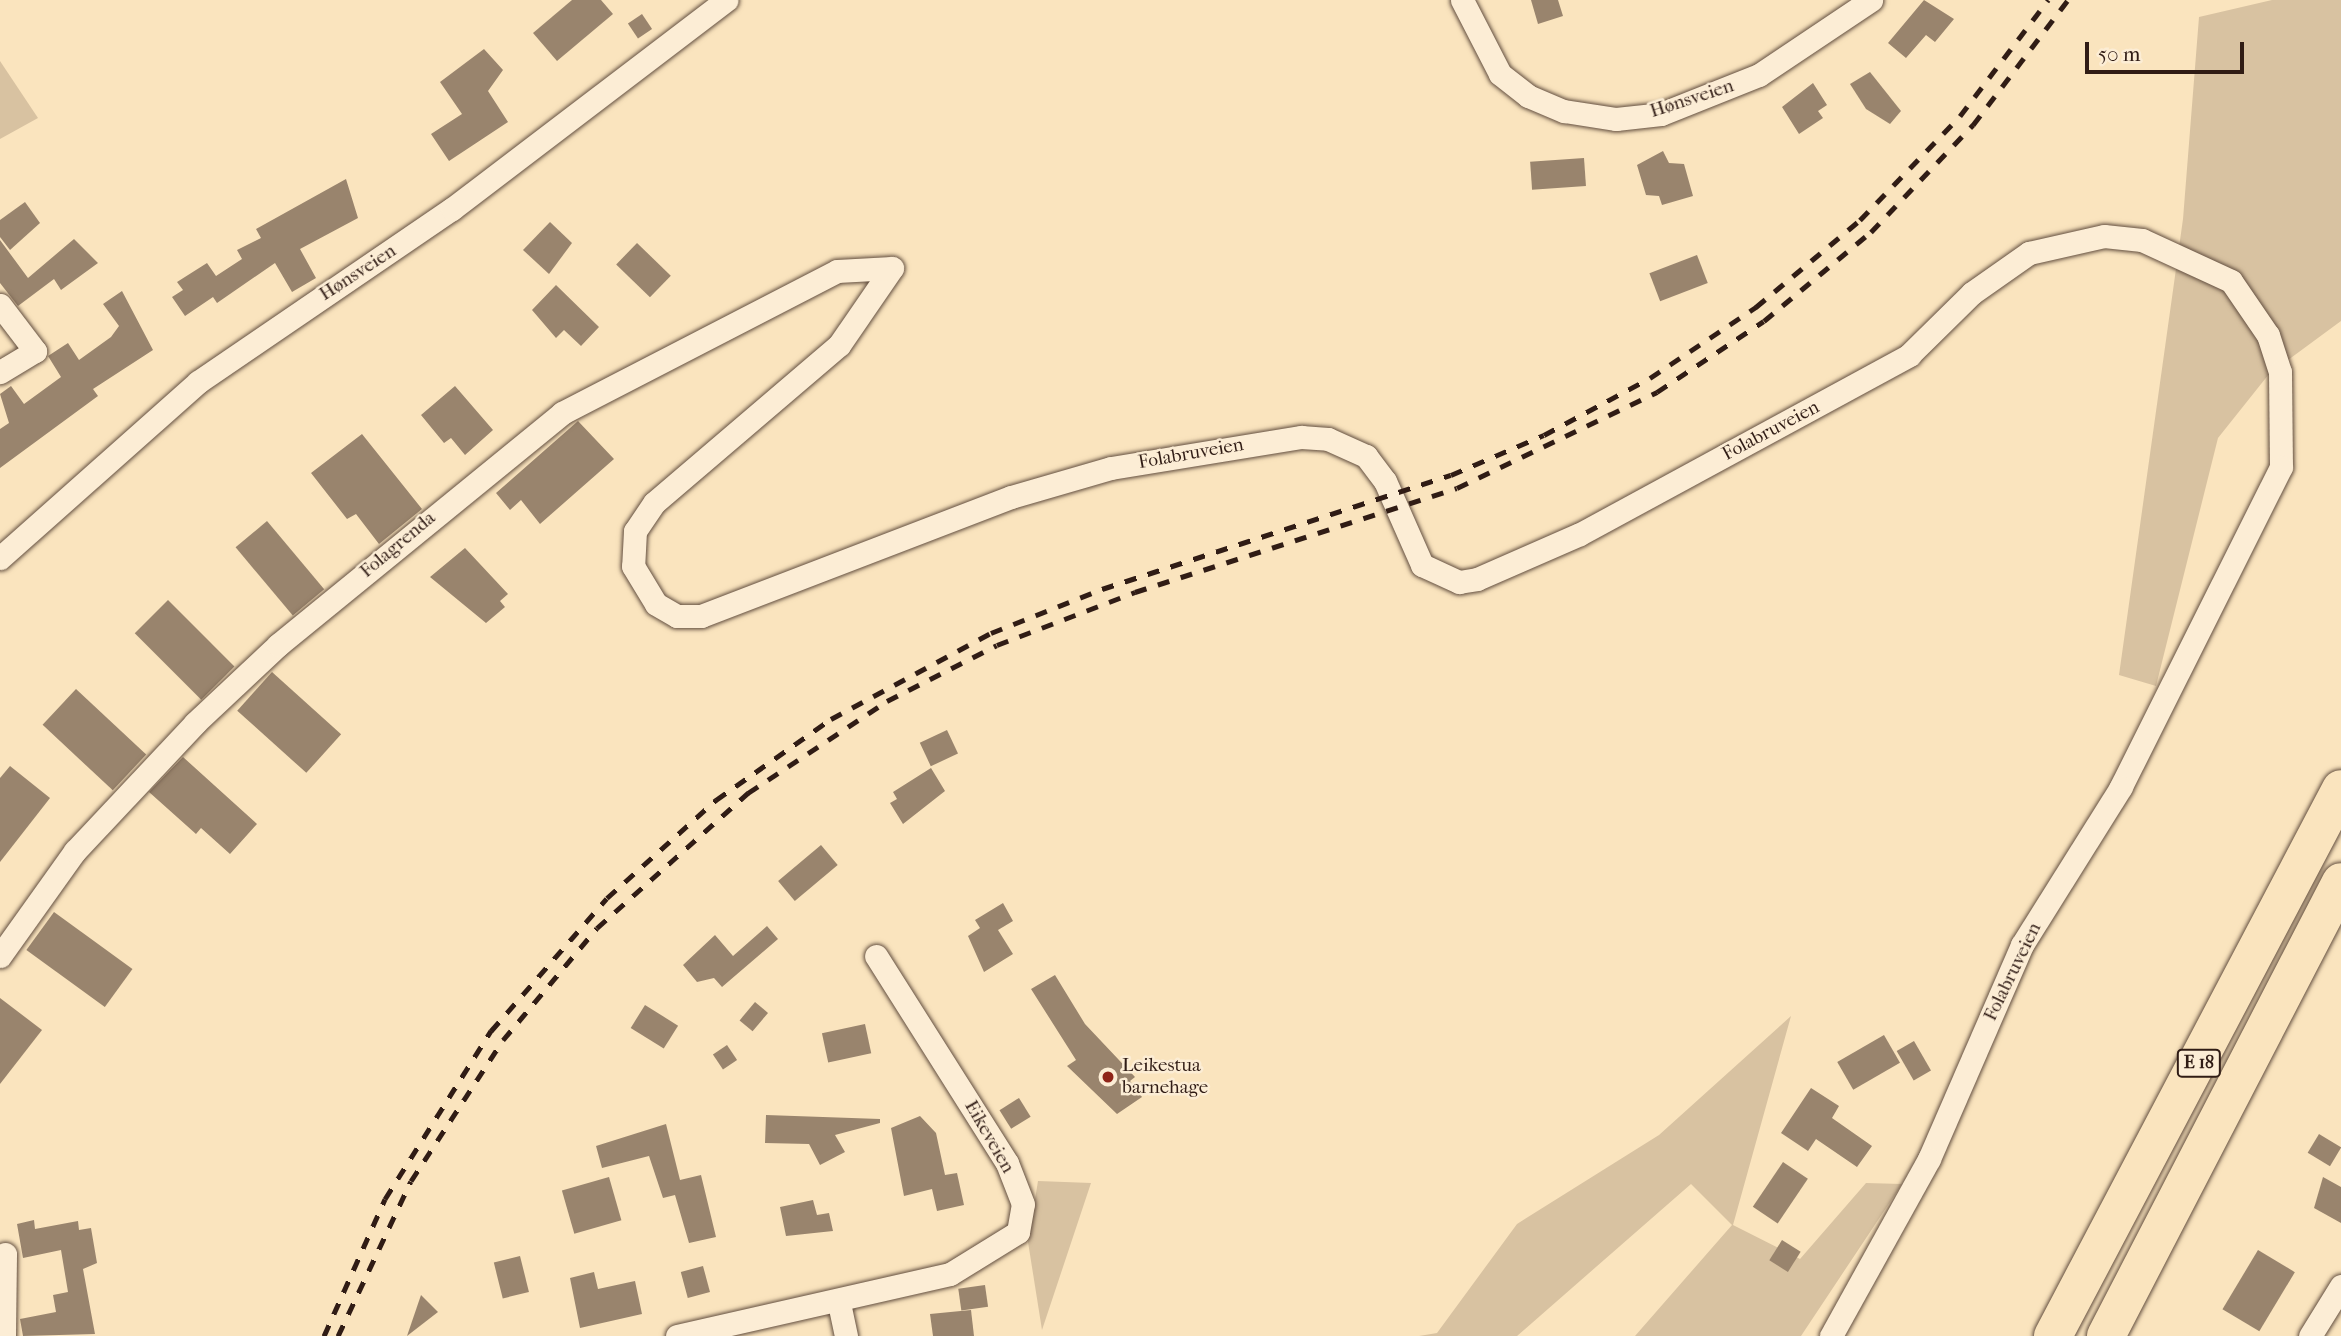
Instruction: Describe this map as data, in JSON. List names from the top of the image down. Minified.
{"streets":{"highway":["E 18"],"street":["Hønsveien","Folabruveien","Folagrenda","Eikeveien"]},"crossings":[["Folabruveien","Folagrenda"]],"places":["Leikestua barnehage"],"scale_bar":"50 m"}
